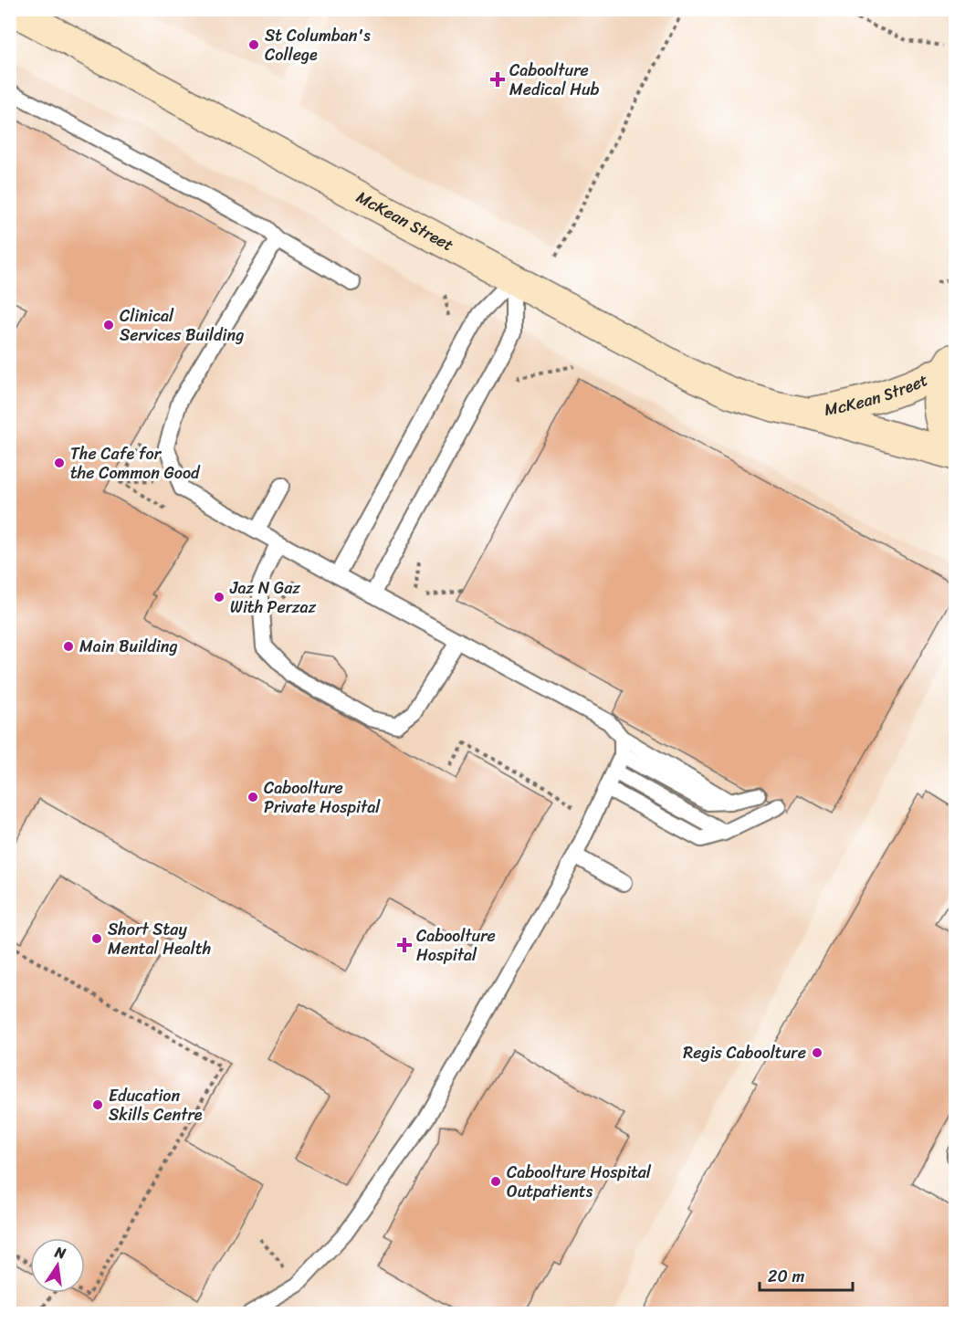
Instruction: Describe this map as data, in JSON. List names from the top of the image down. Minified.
{"streets":{"main road":["McKean Street"]},"places":{"other":["St Columban's College","Clinical Services Building","The Cafe for the Common Good","Jaz N Gaz With Perzaz","Main Building","Caboolture Private Hospital","Short Stay Mental Health","Regis Caboolture","Education Skills Centre","Caboolture Hospital Outpatients"],"health":["Caboolture Medical Hub","Caboolture Hospital"]},"scale_bar":"20 m","north":"top"}
